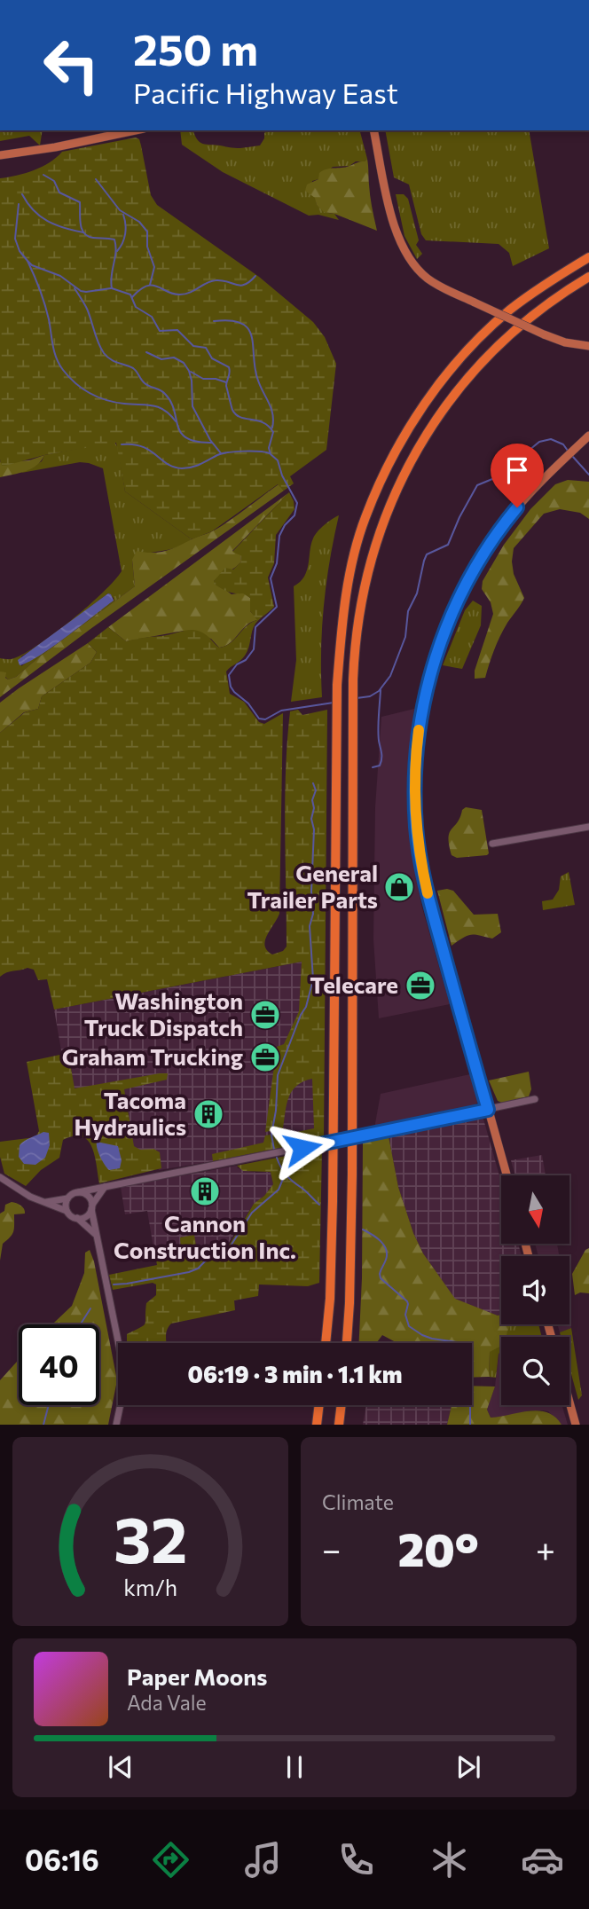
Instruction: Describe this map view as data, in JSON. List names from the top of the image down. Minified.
{"places":{"shop":["General Trailer Parts"],"office":["Telecare","Washington Truck Dispatch","Graham Trucking"],"building":["Tacoma Hydraulics","Cannon Construction Inc."]},"north":"bottom","page":{"turn":["250 m","Pacific Highway East"],"limit":"40","trip":"06:19 · 3 min · 1.1 km","tile":"Climate","heat":["−","20°","+"],"song":["Paper Moons","Ada Vale"],"tabs":"06:16","gauge":["32","km/h"]}}
